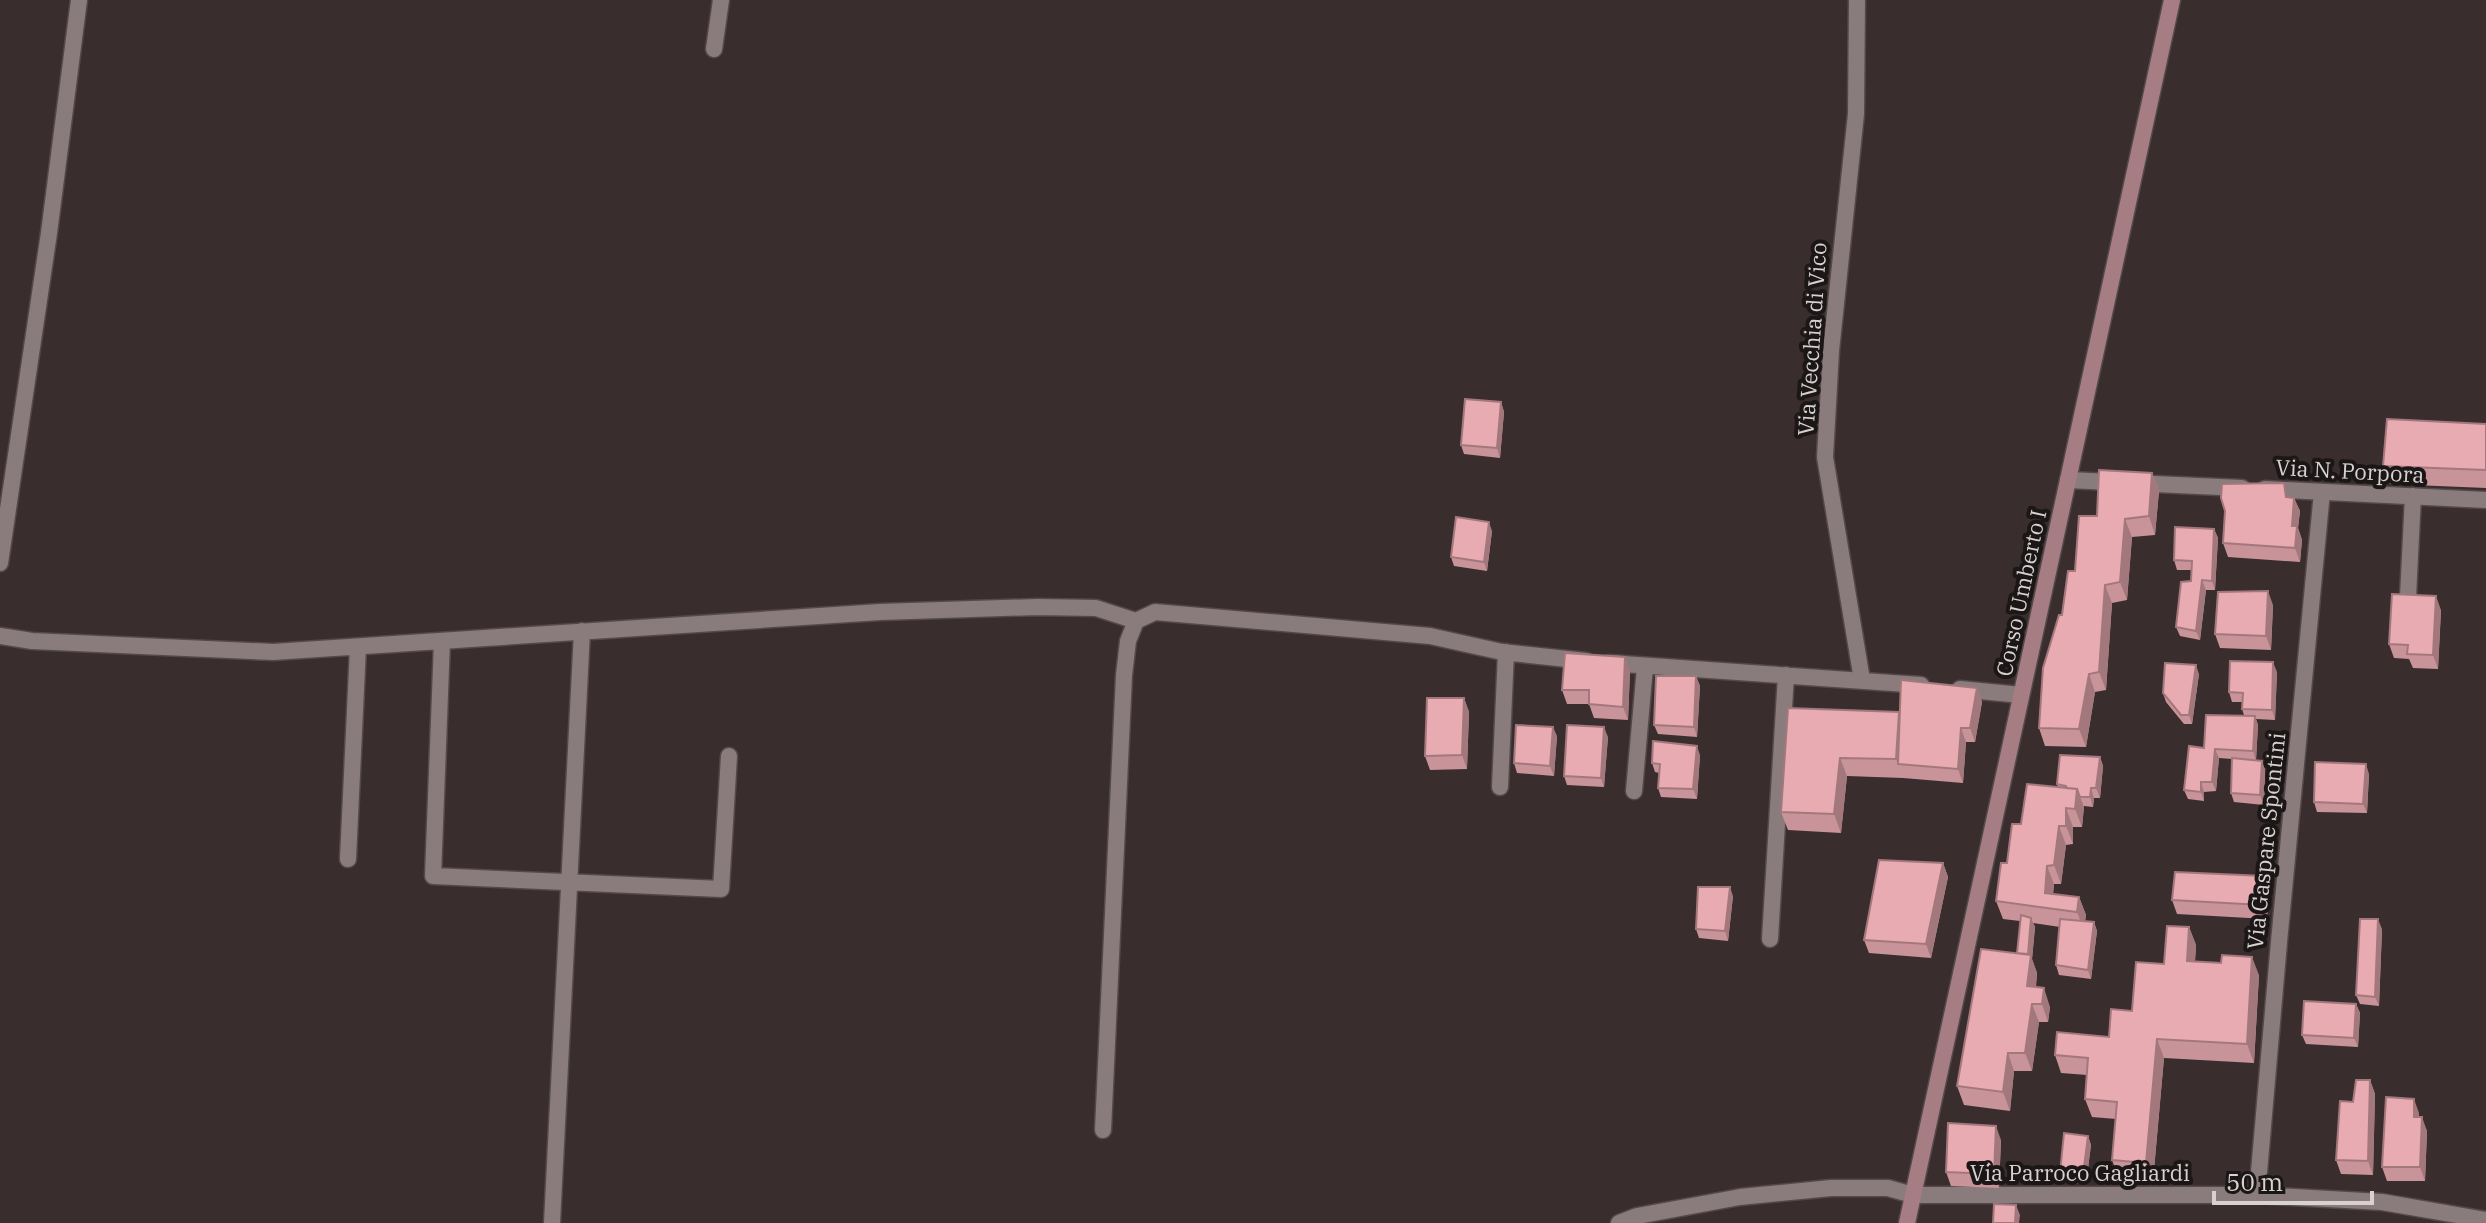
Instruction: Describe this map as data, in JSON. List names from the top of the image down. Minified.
{"streets":{"main road":["Corso Umberto I"],"street":["Via Vecchia di Vico","Via N. Porpora","Via Gaspare Spontini","Via Parroco Gagliardi"]},"crossings":[["Via N. Porpora","Corso Umberto I"],["Via N. Porpora","Via Gaspare Spontini"],["Corso Umberto I","Via Parroco Gagliardi"],["Via Gaspare Spontini","Via Parroco Gagliardi"]],"scale_bar":"50 m"}
